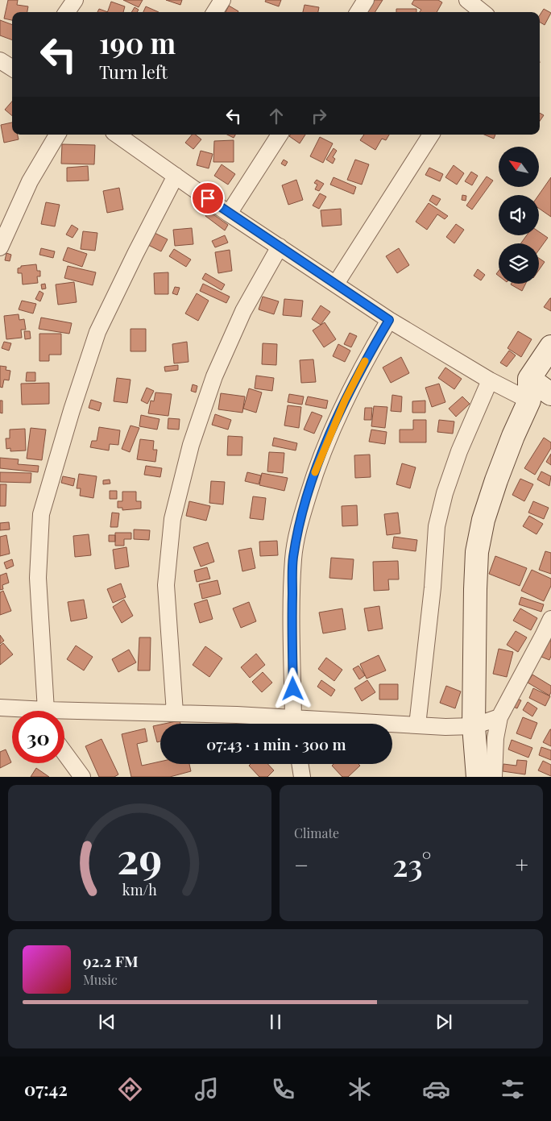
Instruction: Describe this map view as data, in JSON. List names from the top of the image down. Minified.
{"north":"top left","page":{"turn":["190 m","Turn left"],"limit":"30","trip":"07:43 · 1 min · 300 m","tile":"Climate","heat":["−","23°","+"],"song":["92.2 FM","Music"],"tabs":"07:42","gauge":["29","km/h"]}}
